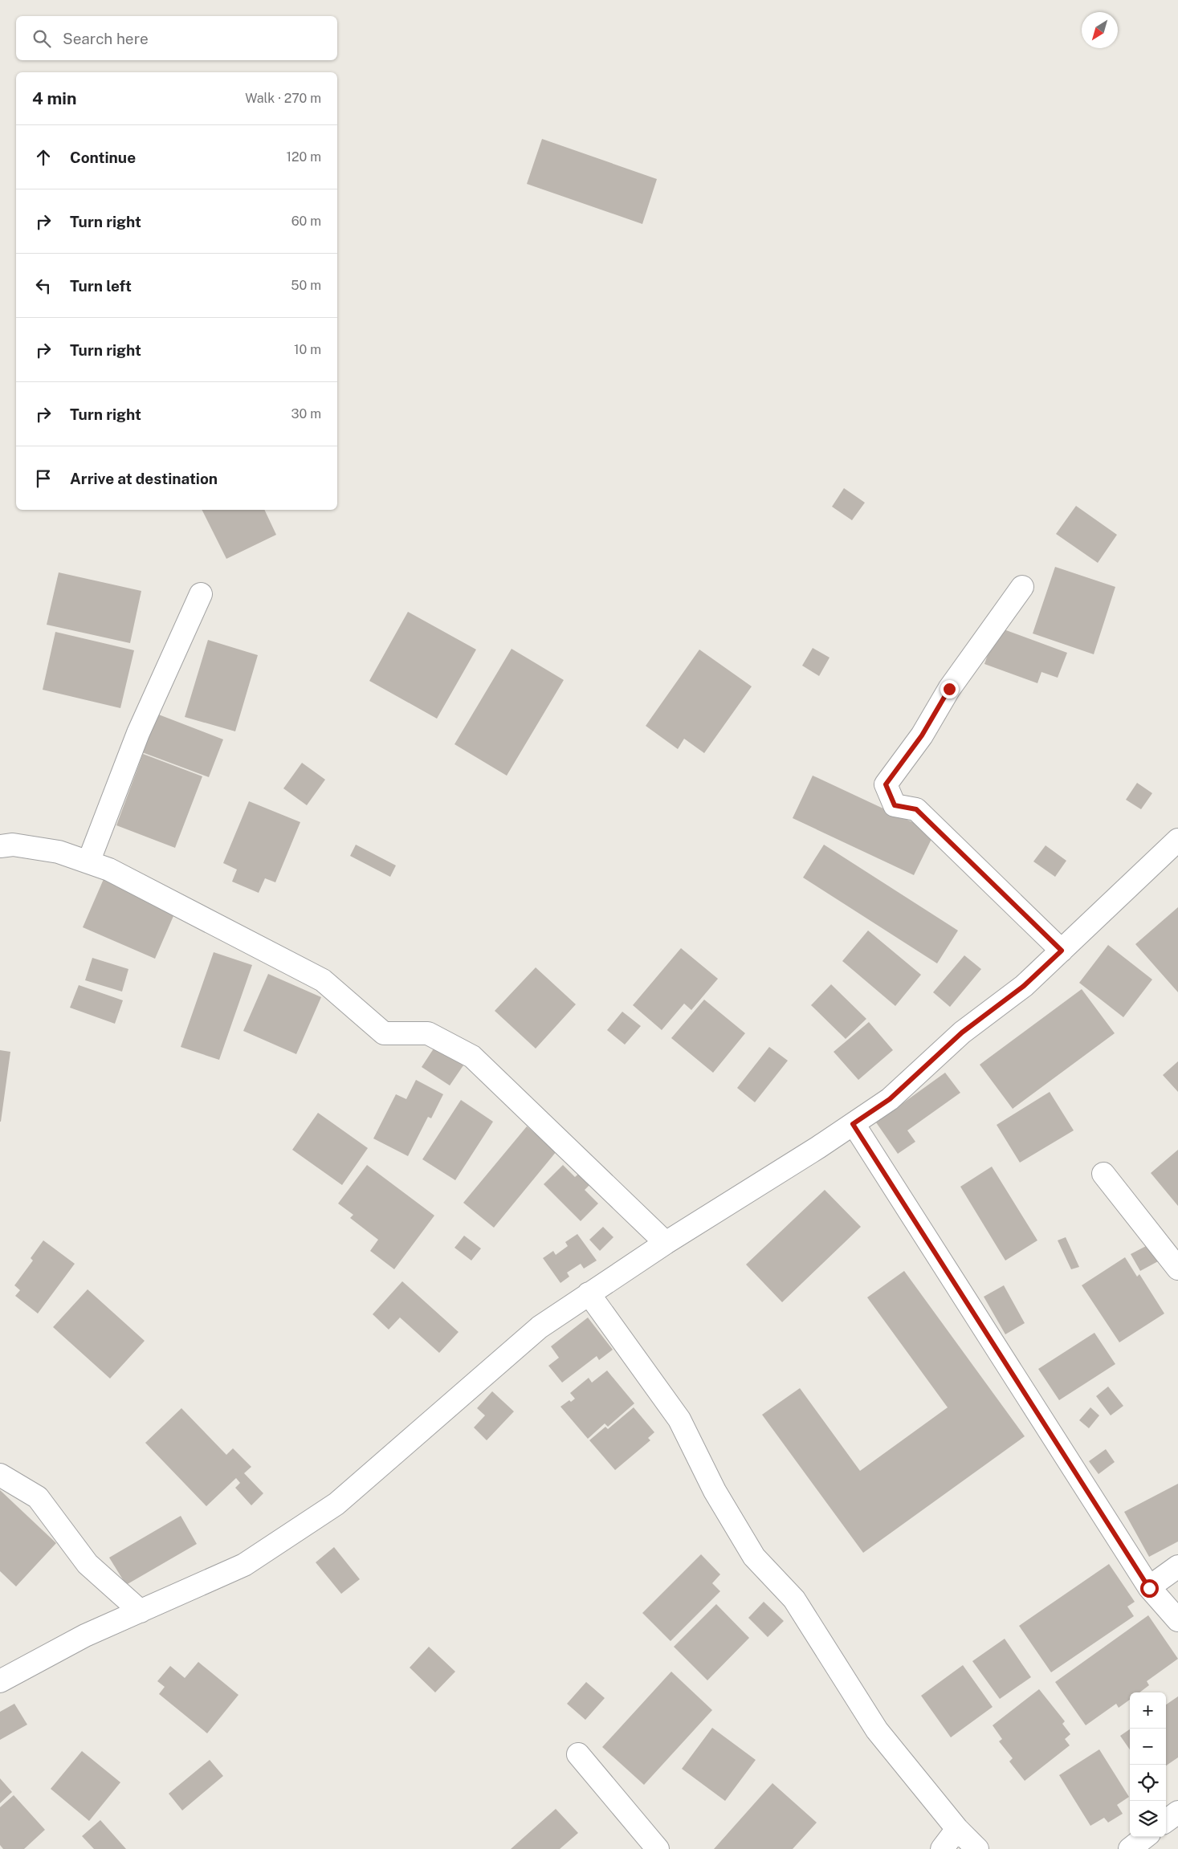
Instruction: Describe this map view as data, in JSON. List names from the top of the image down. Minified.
{"north":"bottom left","page":{"search":"Search here","heading":["4 min","Walk · 270 m"],"list":[["Continue","120 m"],["Turn right","60 m"],["Turn left","50 m"],["Turn right","10 m"],["Turn right","30 m"],"Arrive at destination"],"map_buttons":["+","−"]}}
